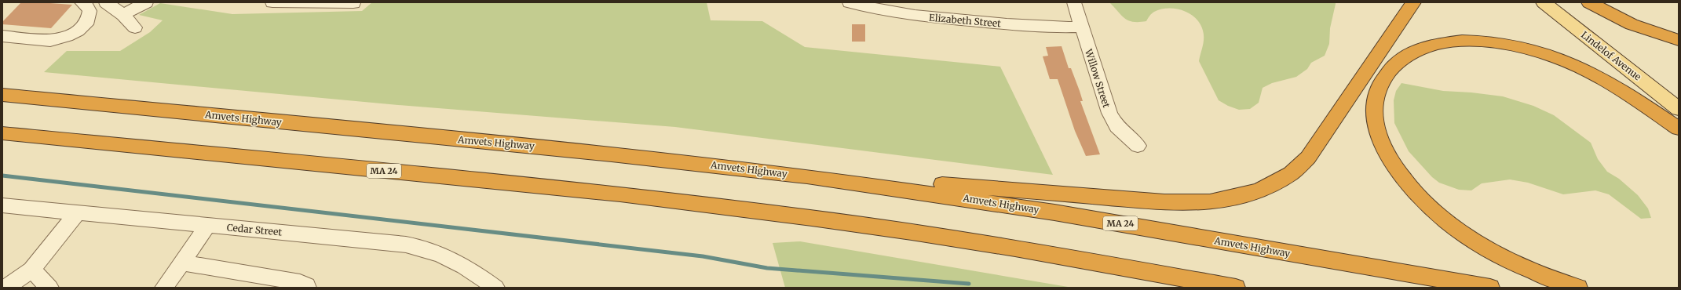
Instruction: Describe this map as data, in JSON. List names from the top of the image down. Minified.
{"streets":{"highway":["Amvets Highway","MA 24"],"main road":["Lindelof Avenue"],"street":["Elizabeth Street","Willow Street","Cedar Street"]},"crossings":[["Elizabeth Street","Willow Street"]]}
